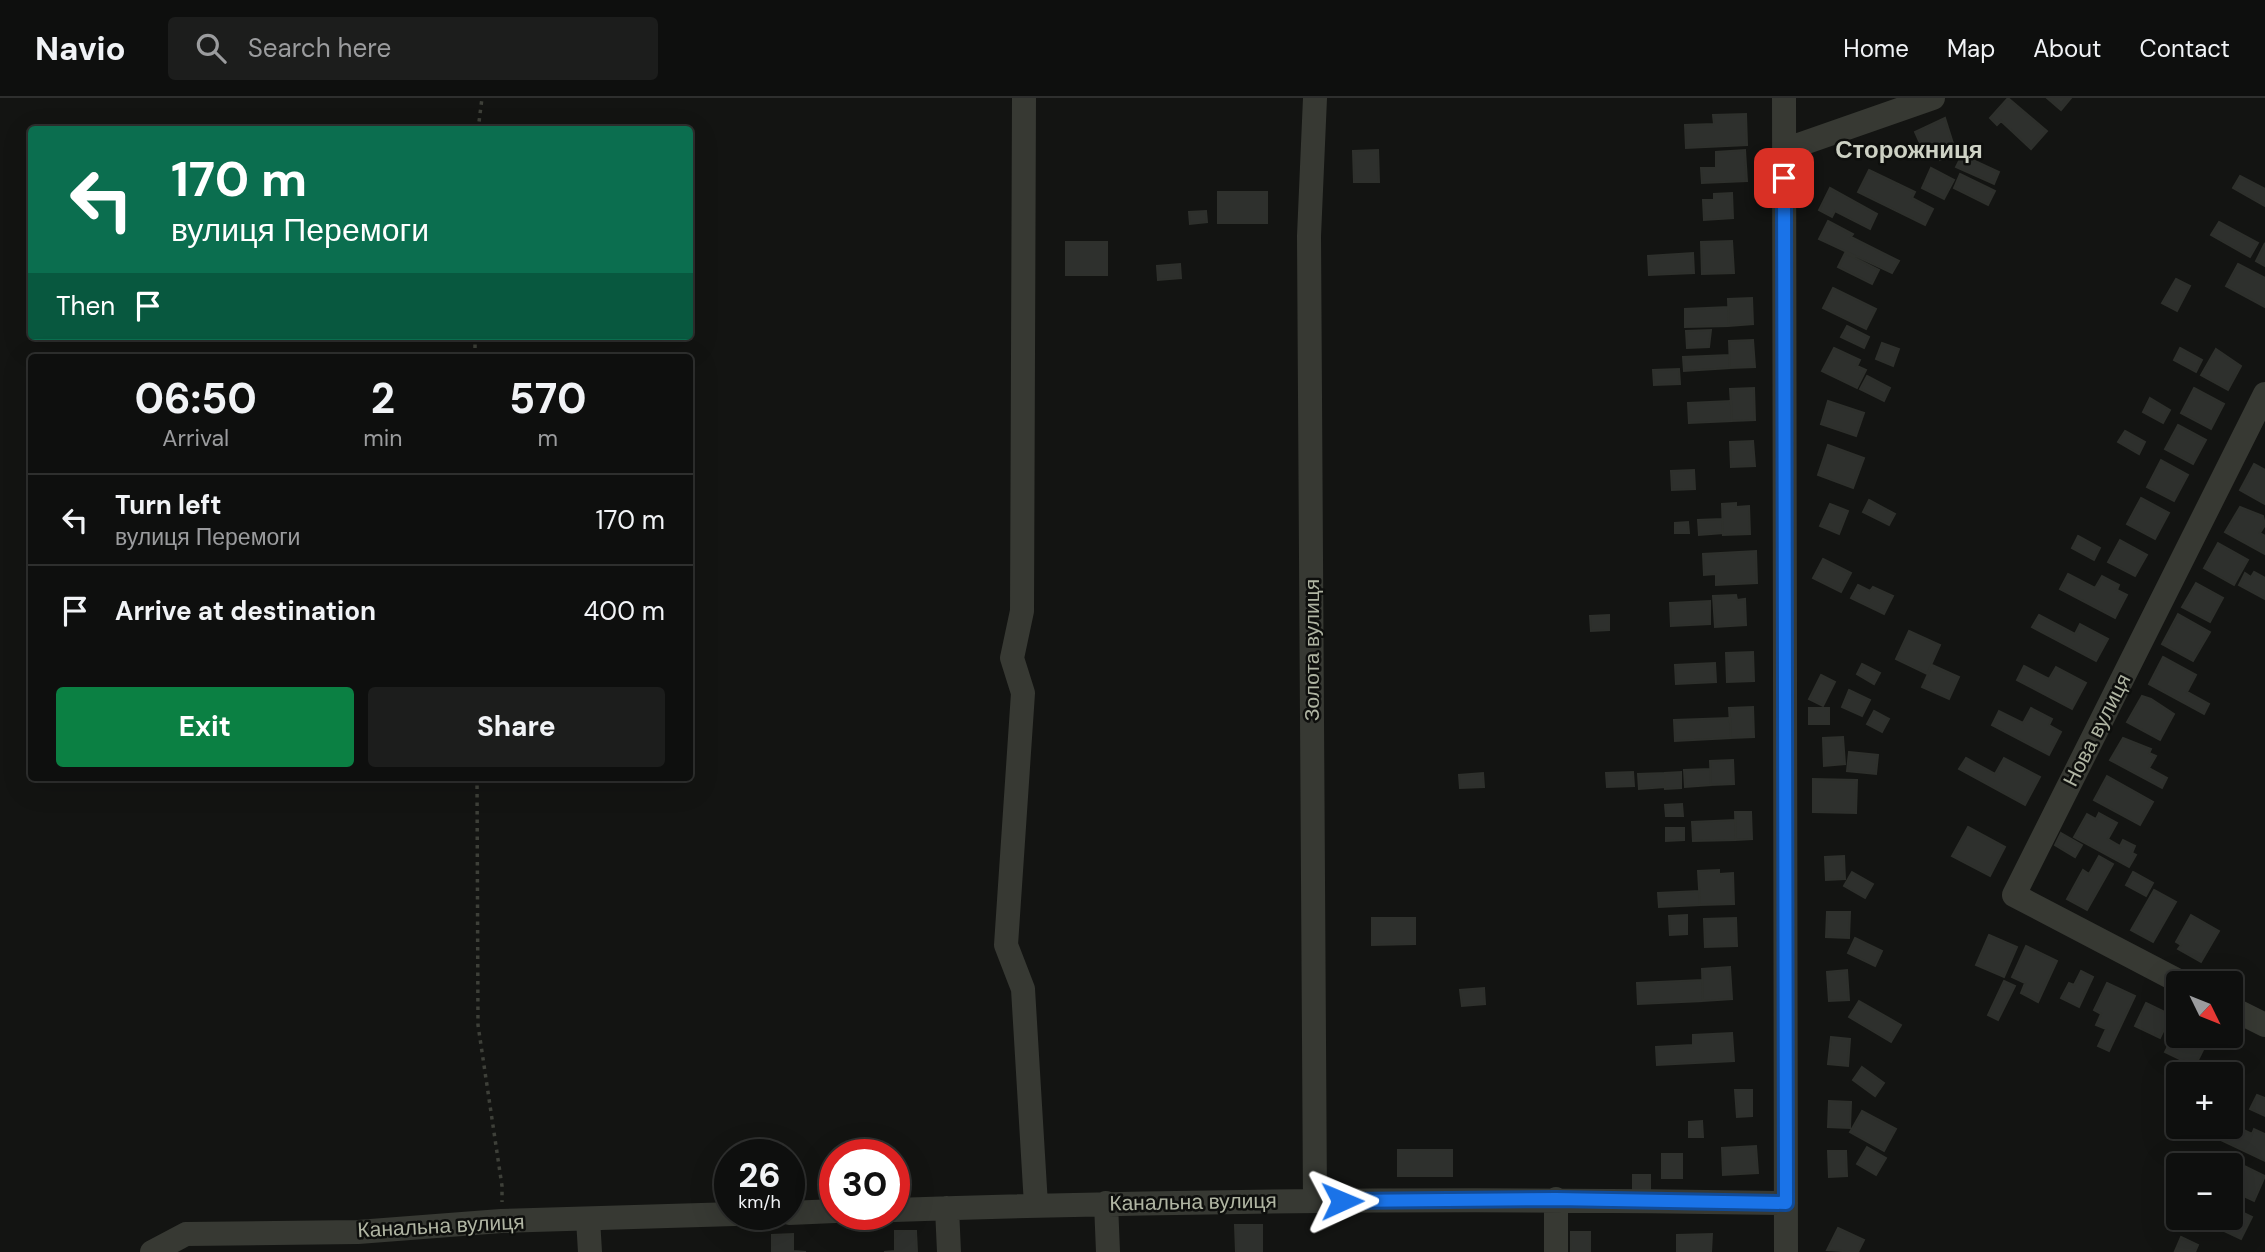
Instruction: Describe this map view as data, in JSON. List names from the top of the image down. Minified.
{"streets":{"street":["Золота вулиця","Нова вулиця","Канальна вулиця"]},"crossings":[["Золота вулиця","Канальна вулиця"]],"districts":["Сторожниця"],"north":"bottom right","page":{"header":"Navio","search":"Search here","nav":["Home","Map","About","Contact"],"turn":["170 m","вулиця Перемоги"],"then":"Then","eta":["06:50","Arrival","2","min","570","m"],"list":[{"name":"Turn left","note":"вулиця Перемоги","value":"170 m"},{"name":"Arrive at destination","value":"400 m"}],"buttons":["Exit","Share"],"map_buttons":["+","−"],"speed":"26 km/h","limit":"30"}}
